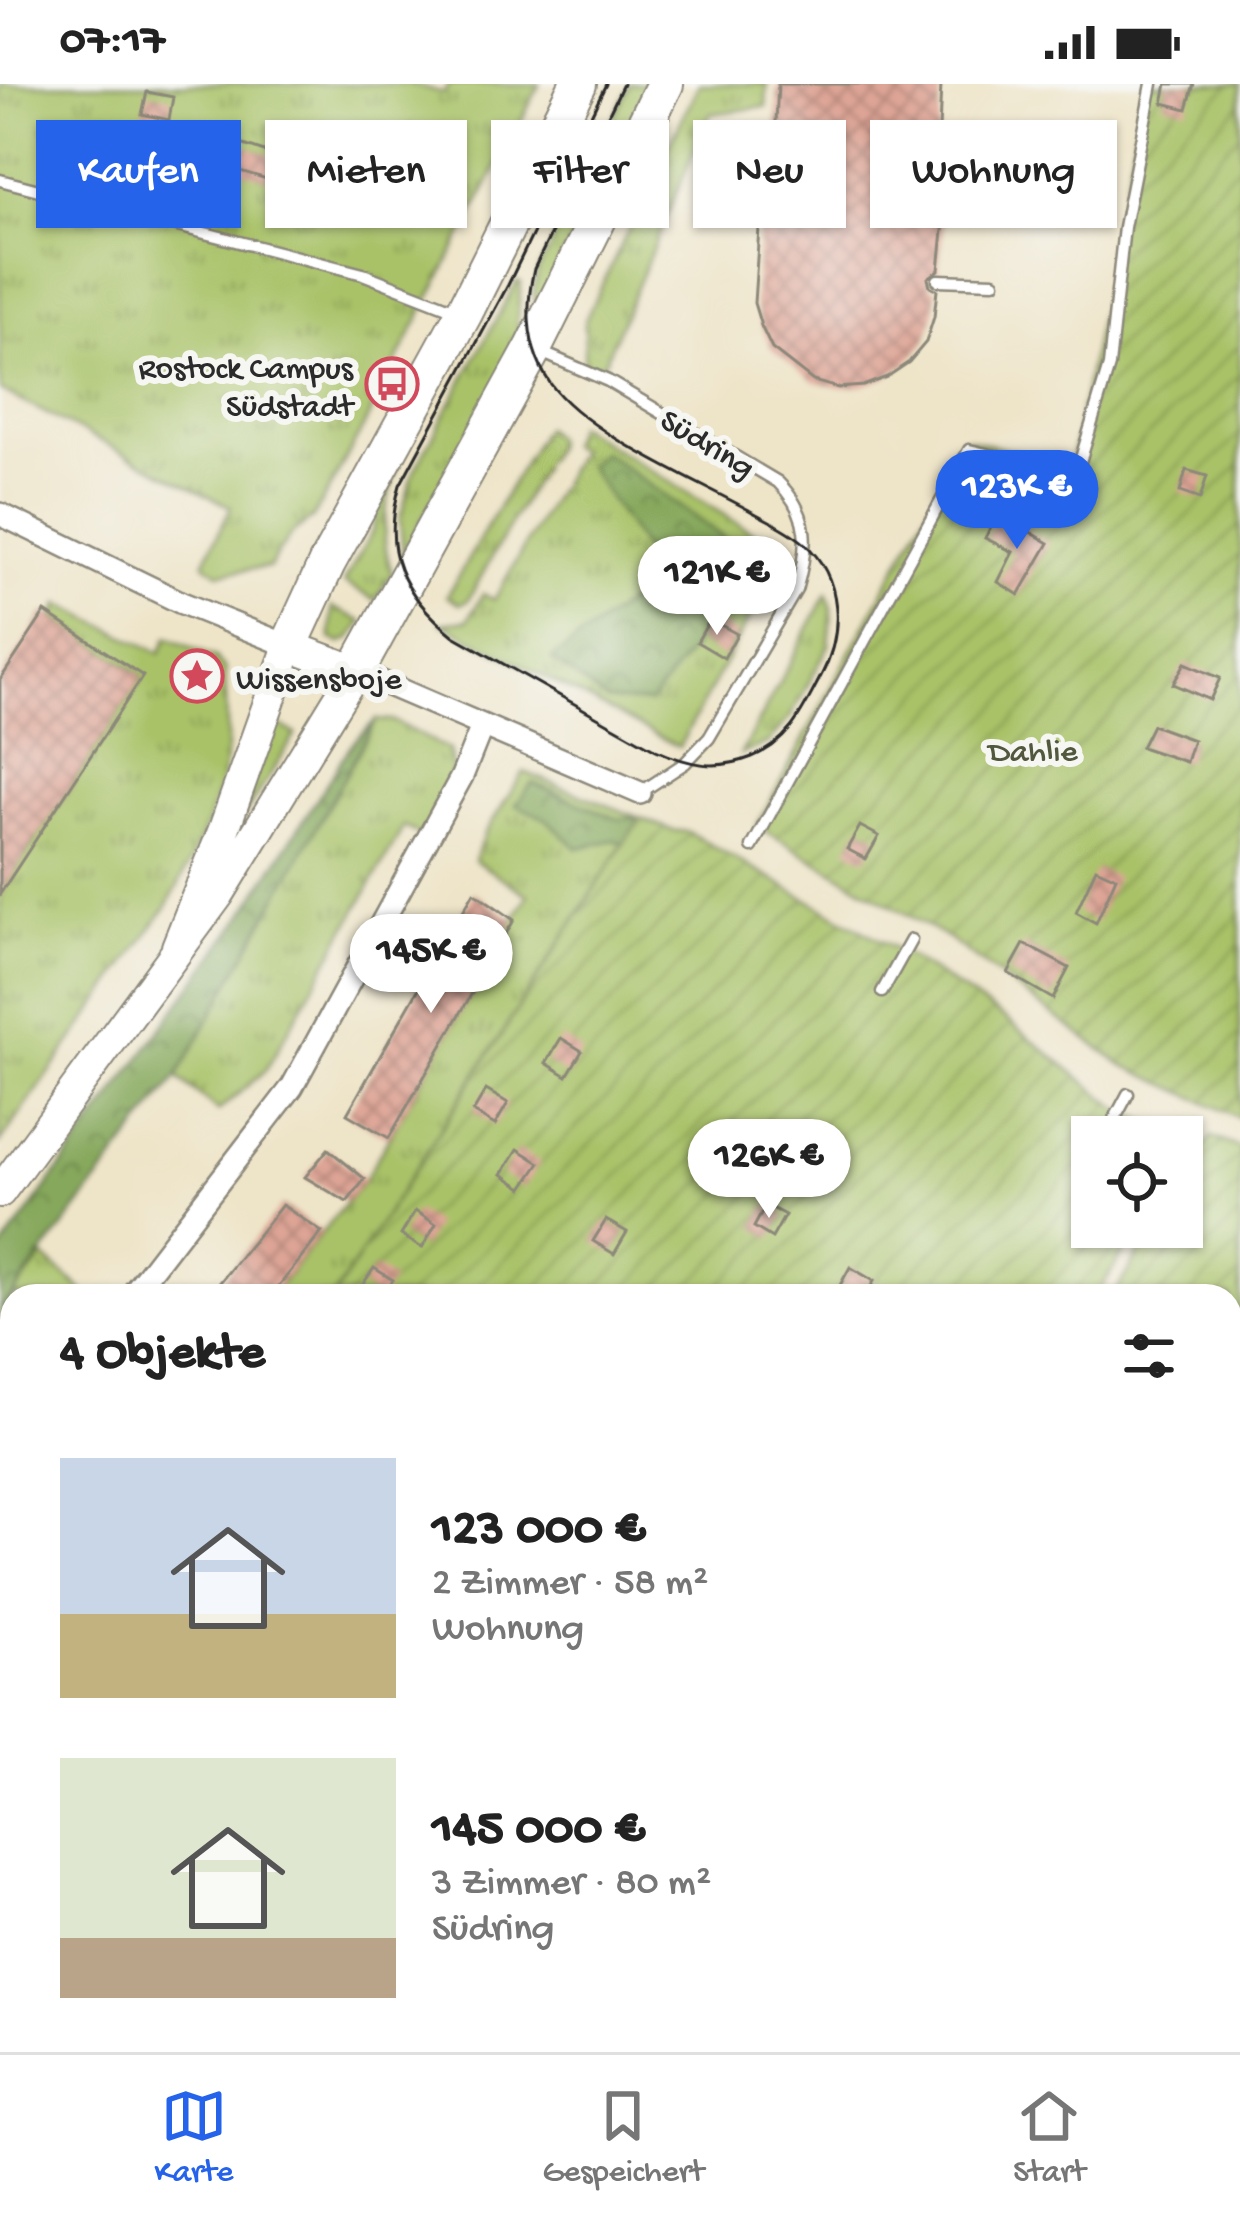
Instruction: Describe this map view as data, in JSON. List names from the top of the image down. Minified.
{"streets":{"main road":["Südring"]},"parks":["Dahlie"],"places":{"bus stop":["Rostock Campus Südstadt"],"place":["Wissensboje"]},"page":{"status":"07:17","chip":["Kaufen","Mieten","Filter","Neu","Wohnung"],"price":["123K €","121K €","145K €","126K €"],"heading":"4 Objekte","list":[{"name":"123 000 €","note":"2 Zimmer · 58 m² · Wohnung"},{"name":"145 000 €","note":"3 Zimmer · 80 m² · Südring"}],"tabs":["Karte","Gespeichert","Start"]}}
